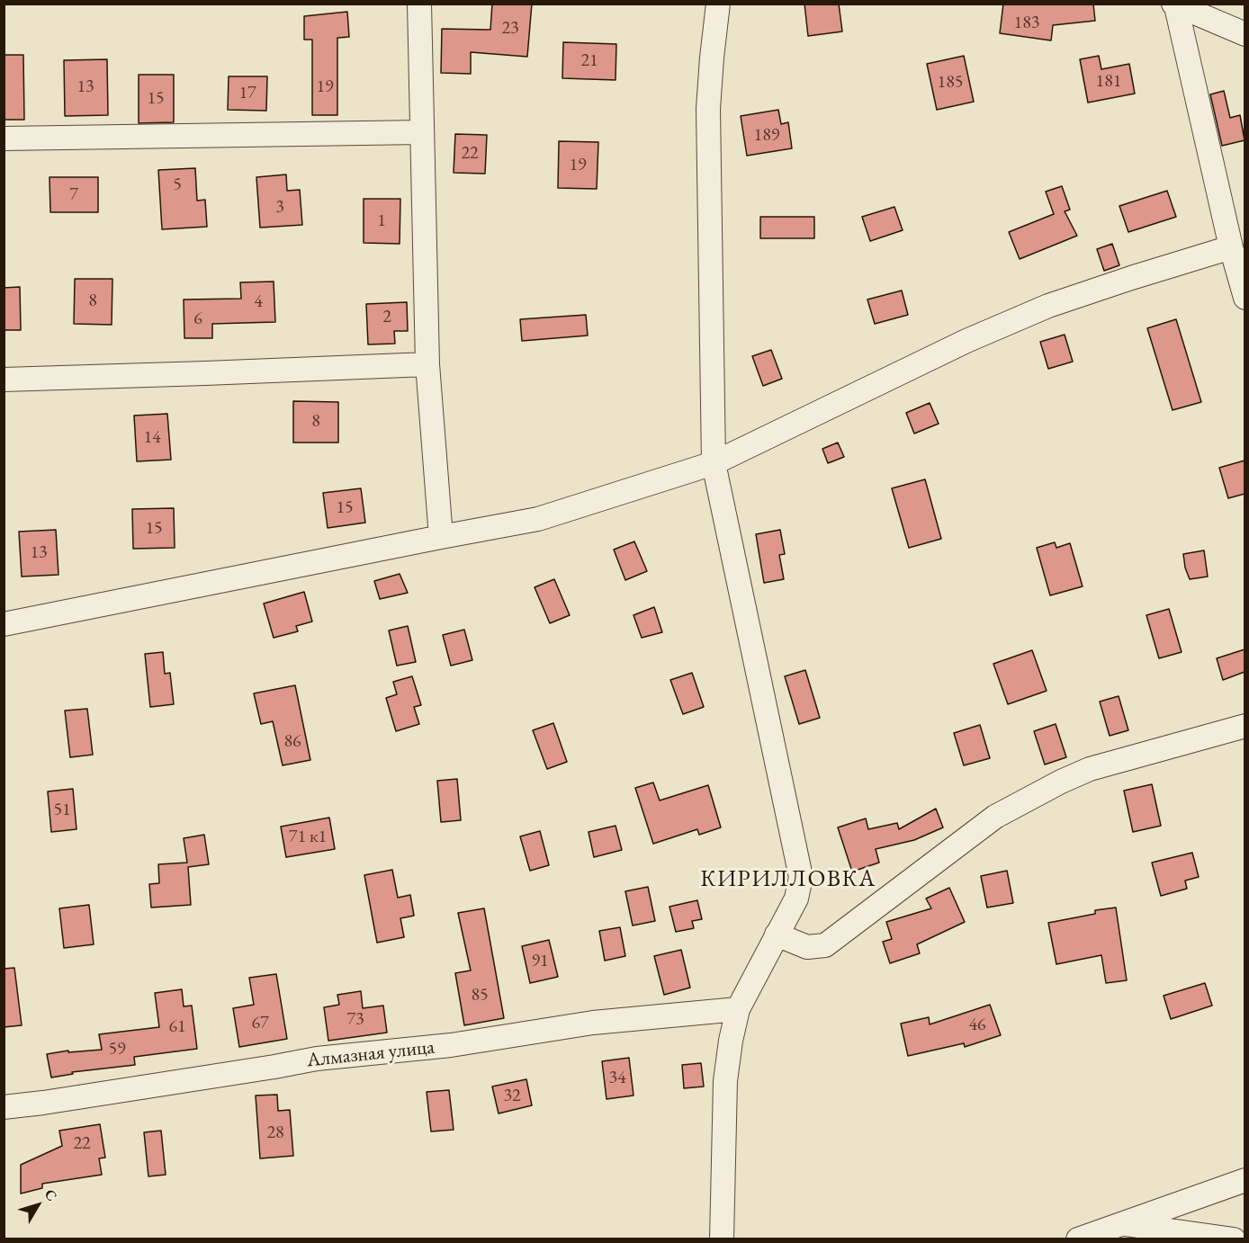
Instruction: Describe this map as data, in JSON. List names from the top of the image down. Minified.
{"streets":{"street":["Алмазная улица"]},"districts":["КИРИЛЛОВКА"],"house_numbers":["183","23","21","181","185","13","19","17","15","189","22","19","5","7","3","1","8","4","2","6","8","14","15","15","13","86","51","71 к1","91","85","73","67","46","61","59","34","32","28","22"],"north":"top right"}
